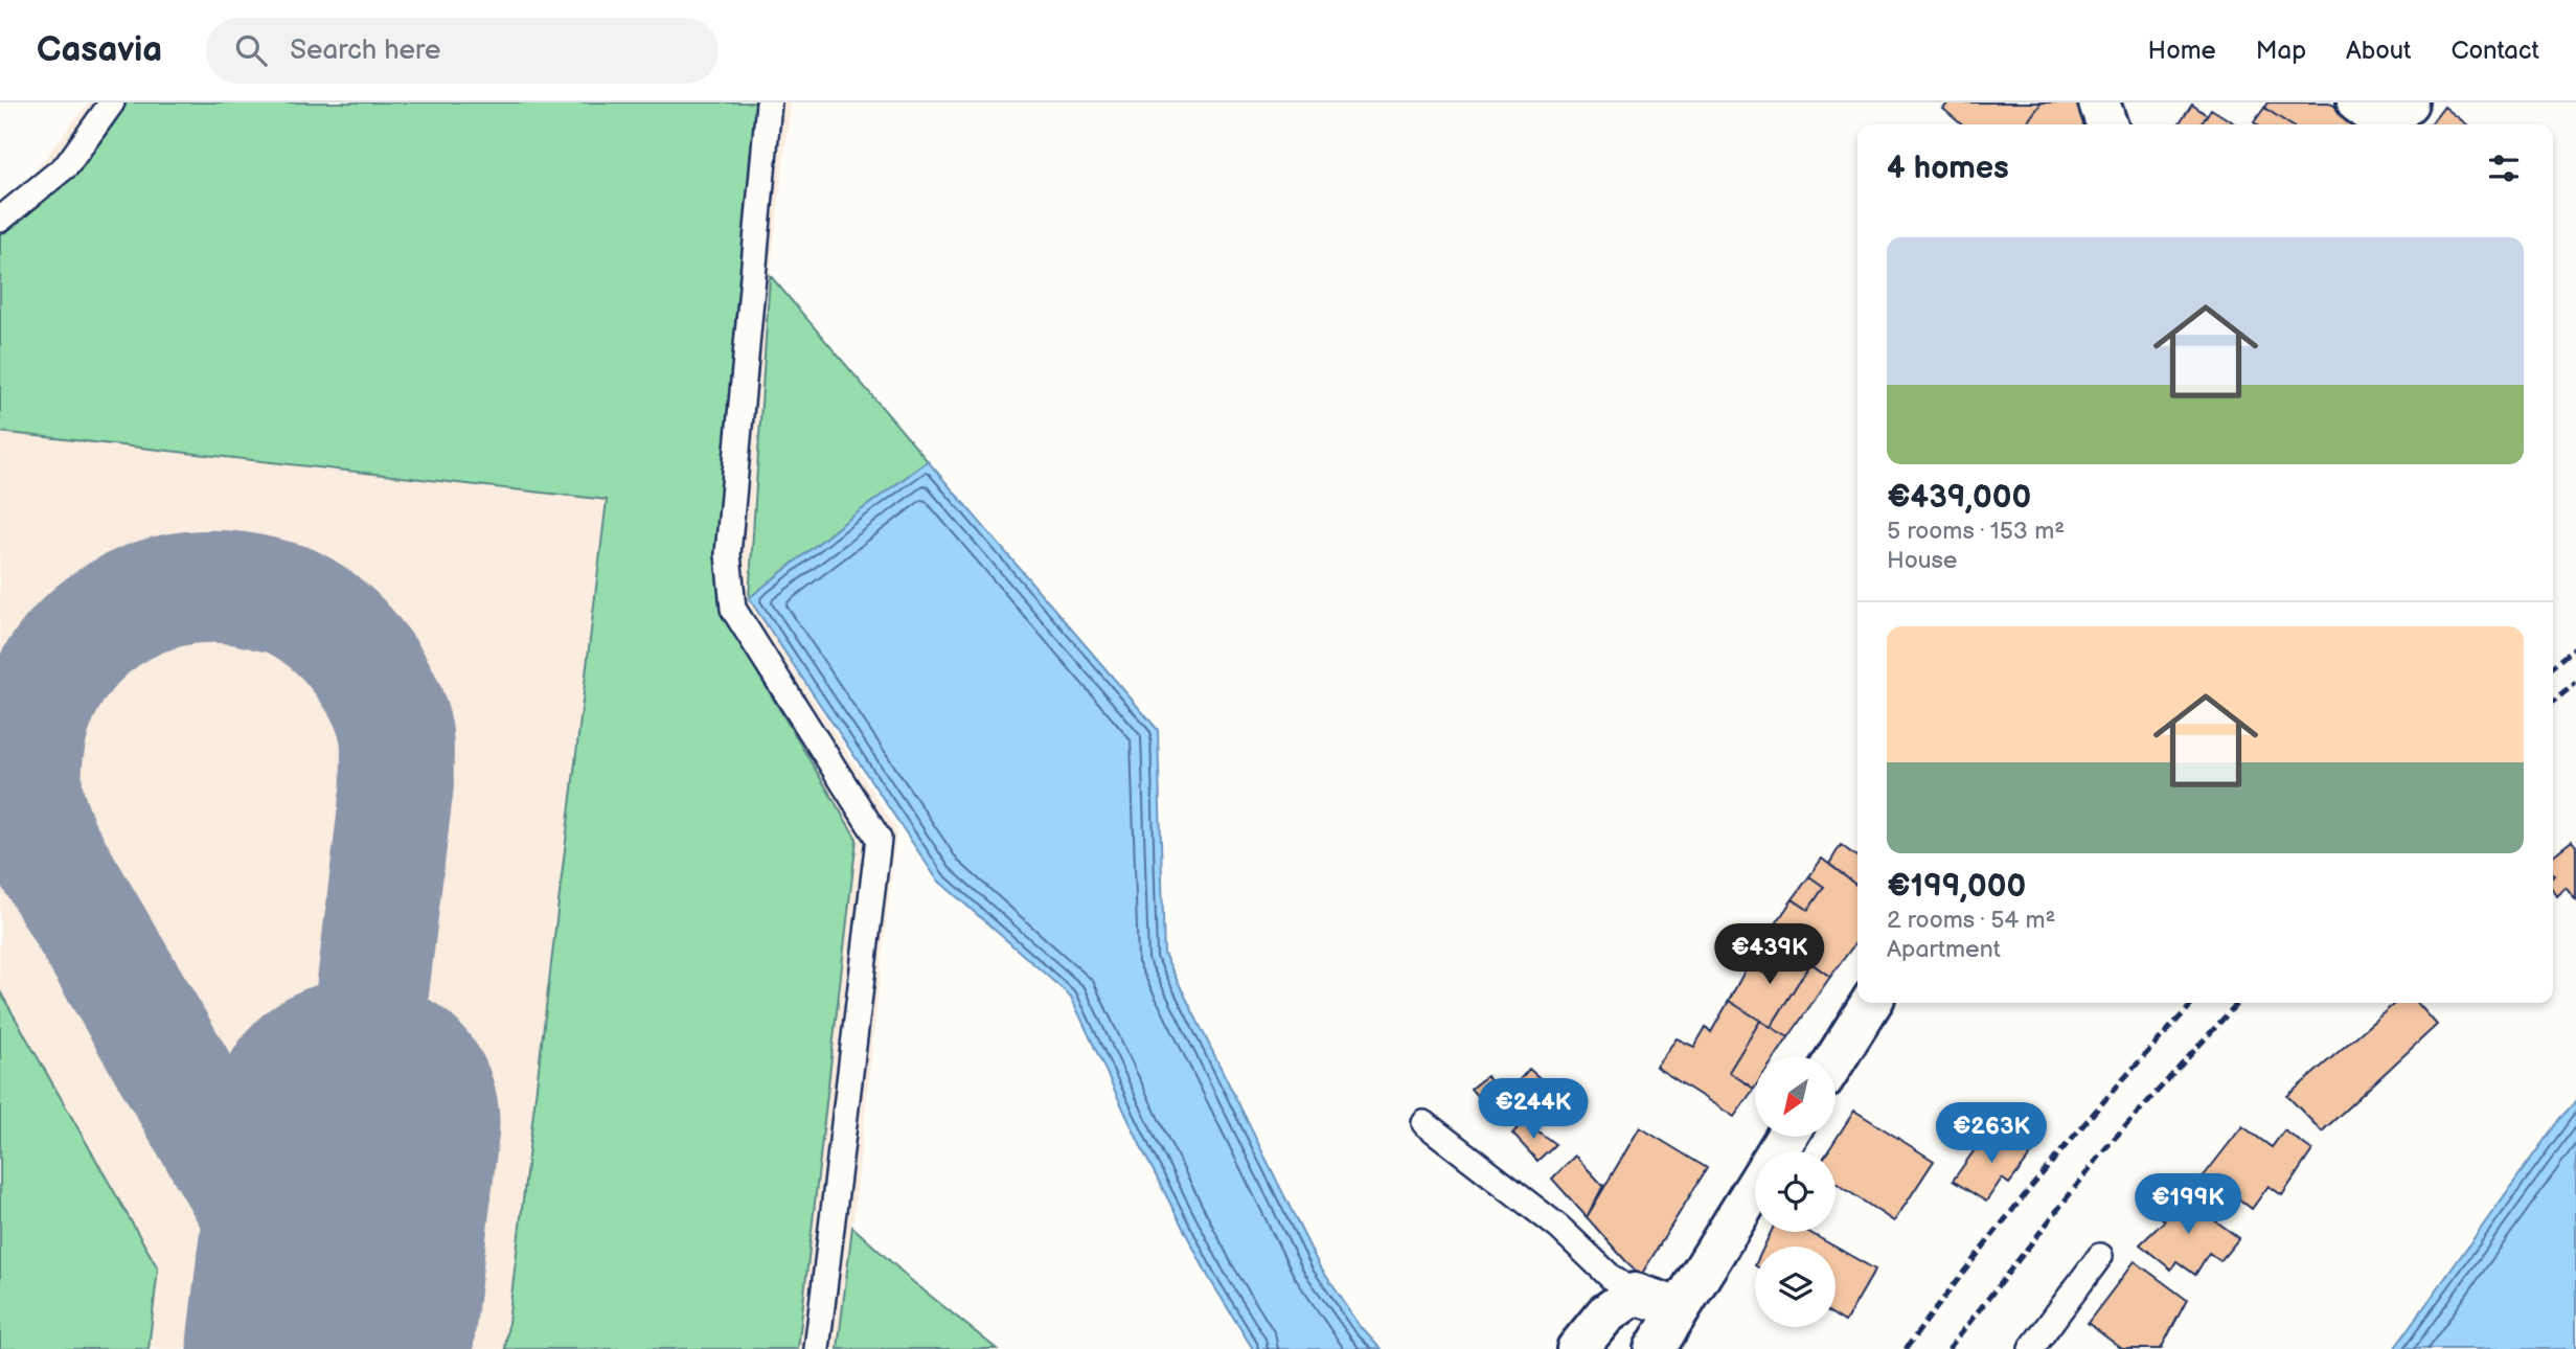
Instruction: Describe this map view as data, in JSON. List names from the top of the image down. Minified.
{"north":"bottom left","page":{"header":"Casavia","search":"Search here","nav":["Home","Map","About","Contact"],"heading":"4 homes","list":[{"name":"€439,000","note":"5 rooms · 153 m² · House"},{"name":"€199,000","note":"2 rooms · 54 m² · Apartment"}],"price":["€439K","€244K","€263K","€199K"]}}
